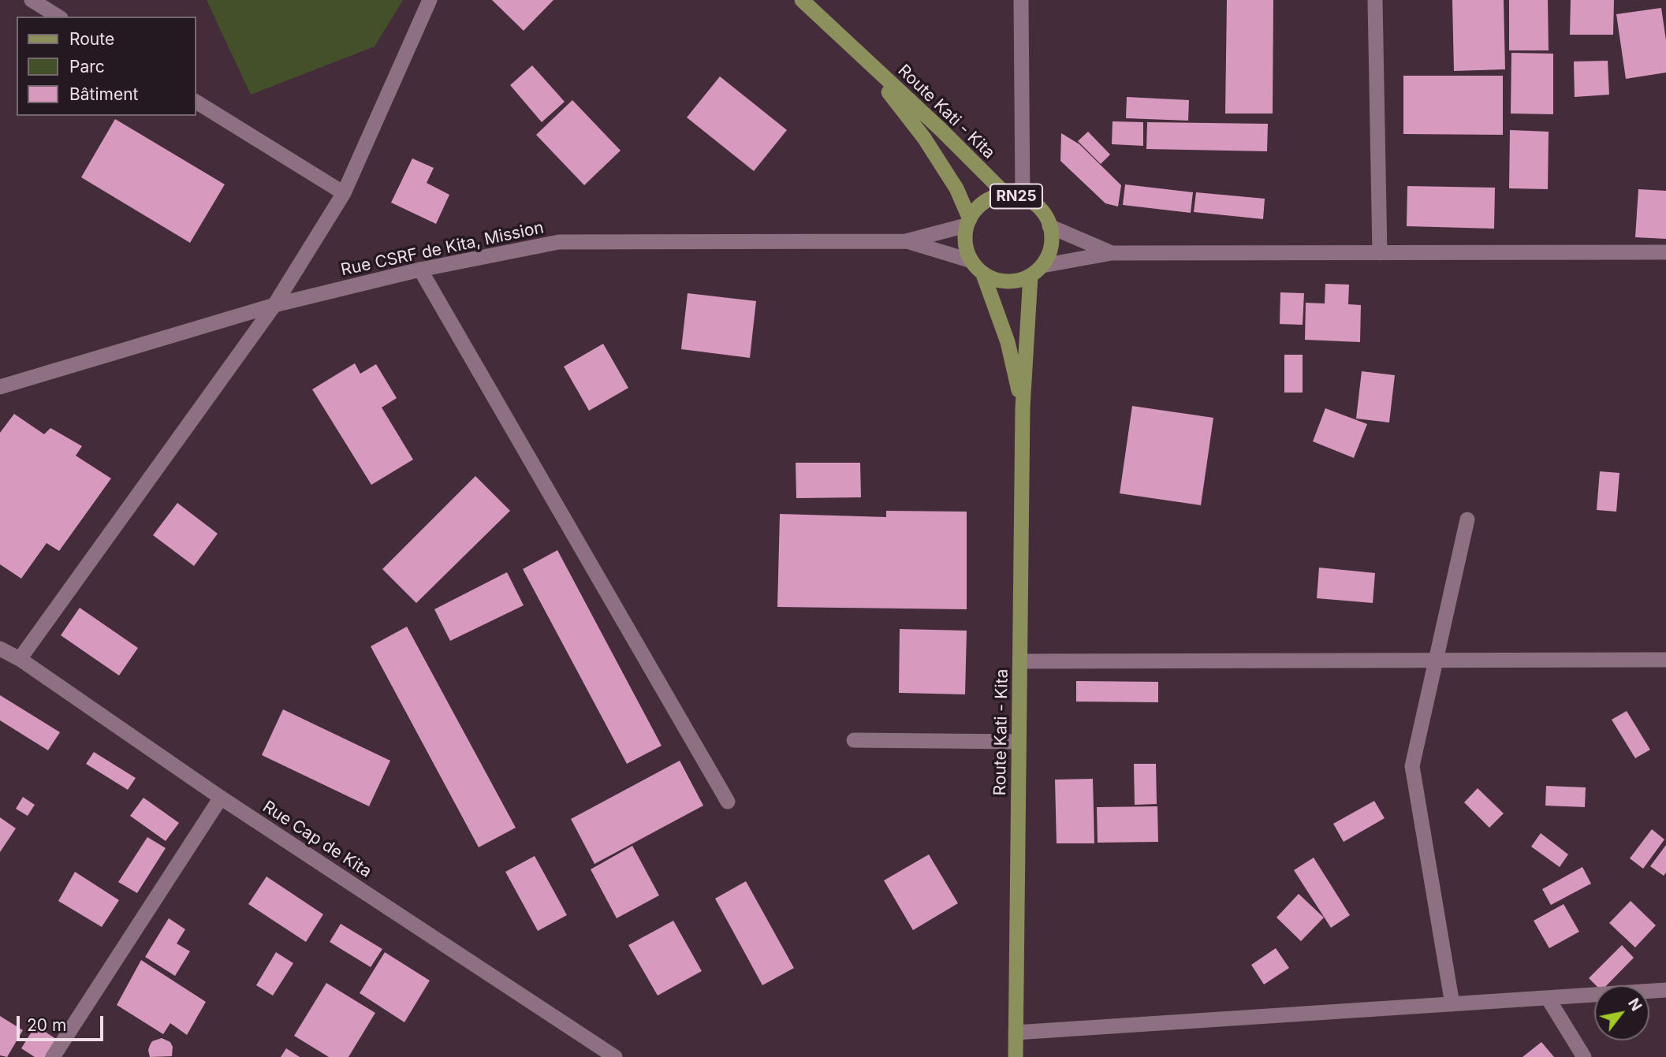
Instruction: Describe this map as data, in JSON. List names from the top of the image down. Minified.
{"streets":{"main road":["Route Kati - Kita","RN25"],"street":["Rue CSRF de Kita, Mission","Rue Cap de Kita"]},"crossings":[["Route Kati - Kita","RN25"]],"legend":["Route","Parc","Bâtiment"],"scale_bar":"20 m","north":"top right"}
